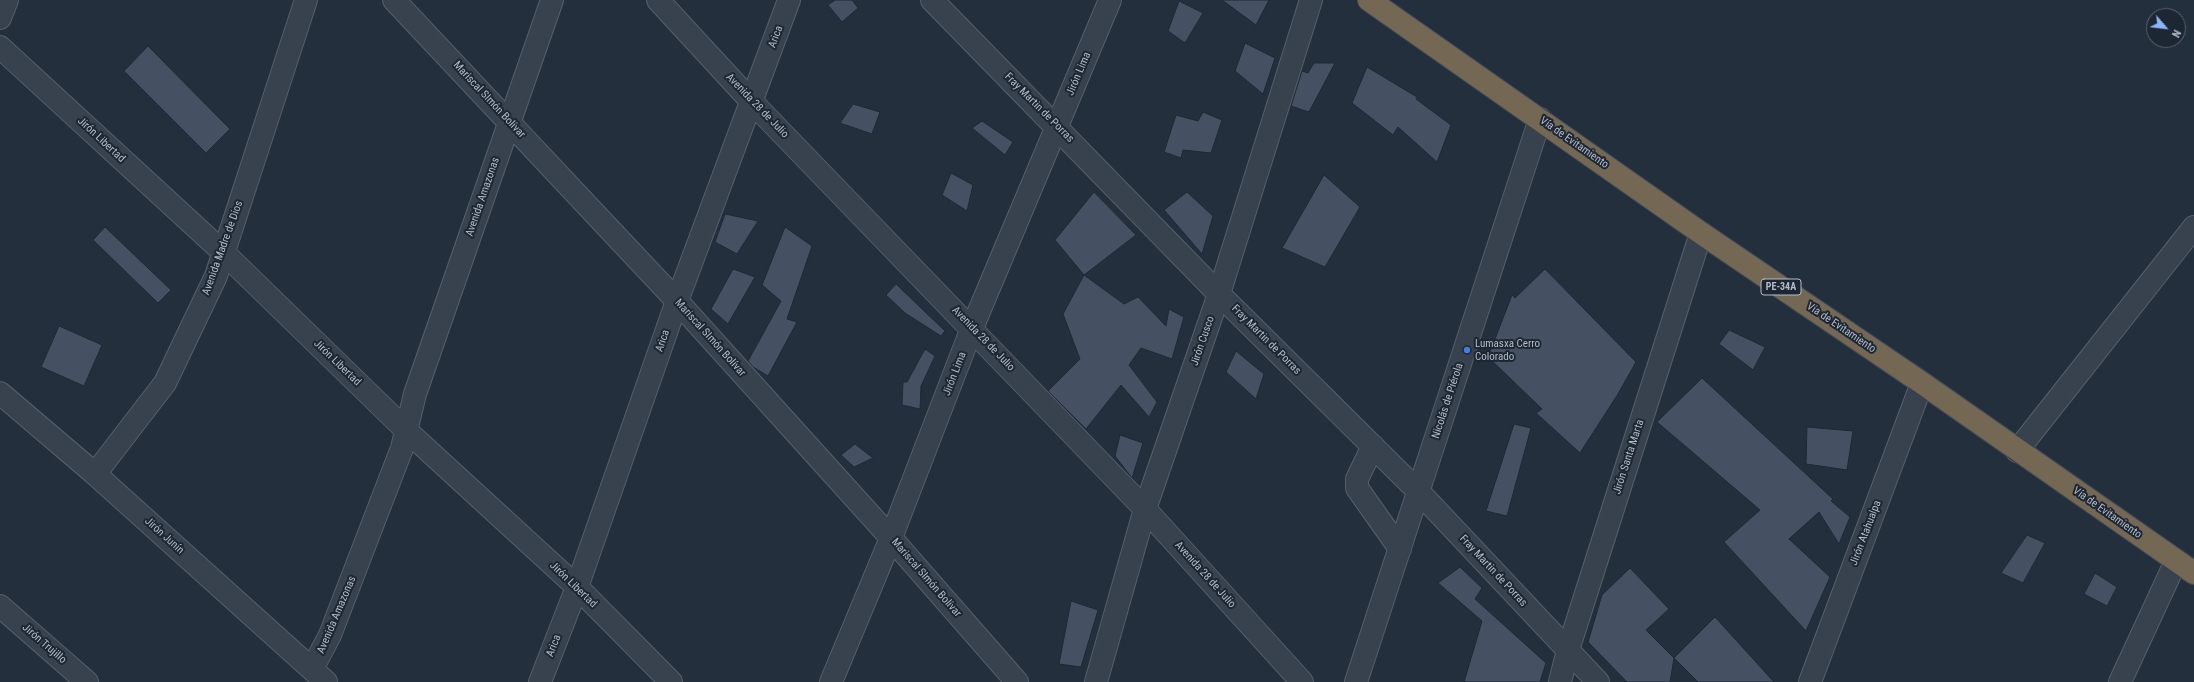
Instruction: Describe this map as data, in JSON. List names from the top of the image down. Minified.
{"streets":{"highway":["Vía de Evitamiento","PE-34A"],"street":["Arica","Jirón Lima","Mariscal SImón Bolívar","Avenida 28 de Julio","Fray Martin de Porras","Jirón Libertad","Avenida Amazonas","Avenida Madre de Dios","Jirón Cusco","Nicolás de Piérola","Jirón Santa Marta","Jirón Atahualpa","Jirón Junín","Jirón Trujillo"]},"crossings":[["Arica","Mariscal SImón Bolívar"],["Arica","Avenida 28 de Julio"],["Arica","Jirón Libertad"],["Jirón Lima","Mariscal SImón Bolívar"],["Jirón Lima","Avenida 28 de Julio"],["Jirón Lima","Fray Martin de Porras"],["Mariscal SImón Bolívar","Avenida Amazonas"],["Avenida 28 de Julio","Jirón Cusco"],["Fray Martin de Porras","Jirón Cusco"],["Fray Martin de Porras","Nicolás de Piérola"],["Fray Martin de Porras","Jirón Santa Marta"],["Jirón Libertad","Avenida Amazonas"],["Jirón Libertad","Avenida Madre de Dios"],["Vía de Evitamiento","Nicolás de Piérola"],["Vía de Evitamiento","Jirón Santa Marta"],["Vía de Evitamiento","Jirón Atahualpa"],["Avenida Amazonas","Jirón Junín"],["Avenida Madre de Dios","Jirón Junín"]],"places":["Lumasxa Cerro Colorado"],"north":"bottom right"}
